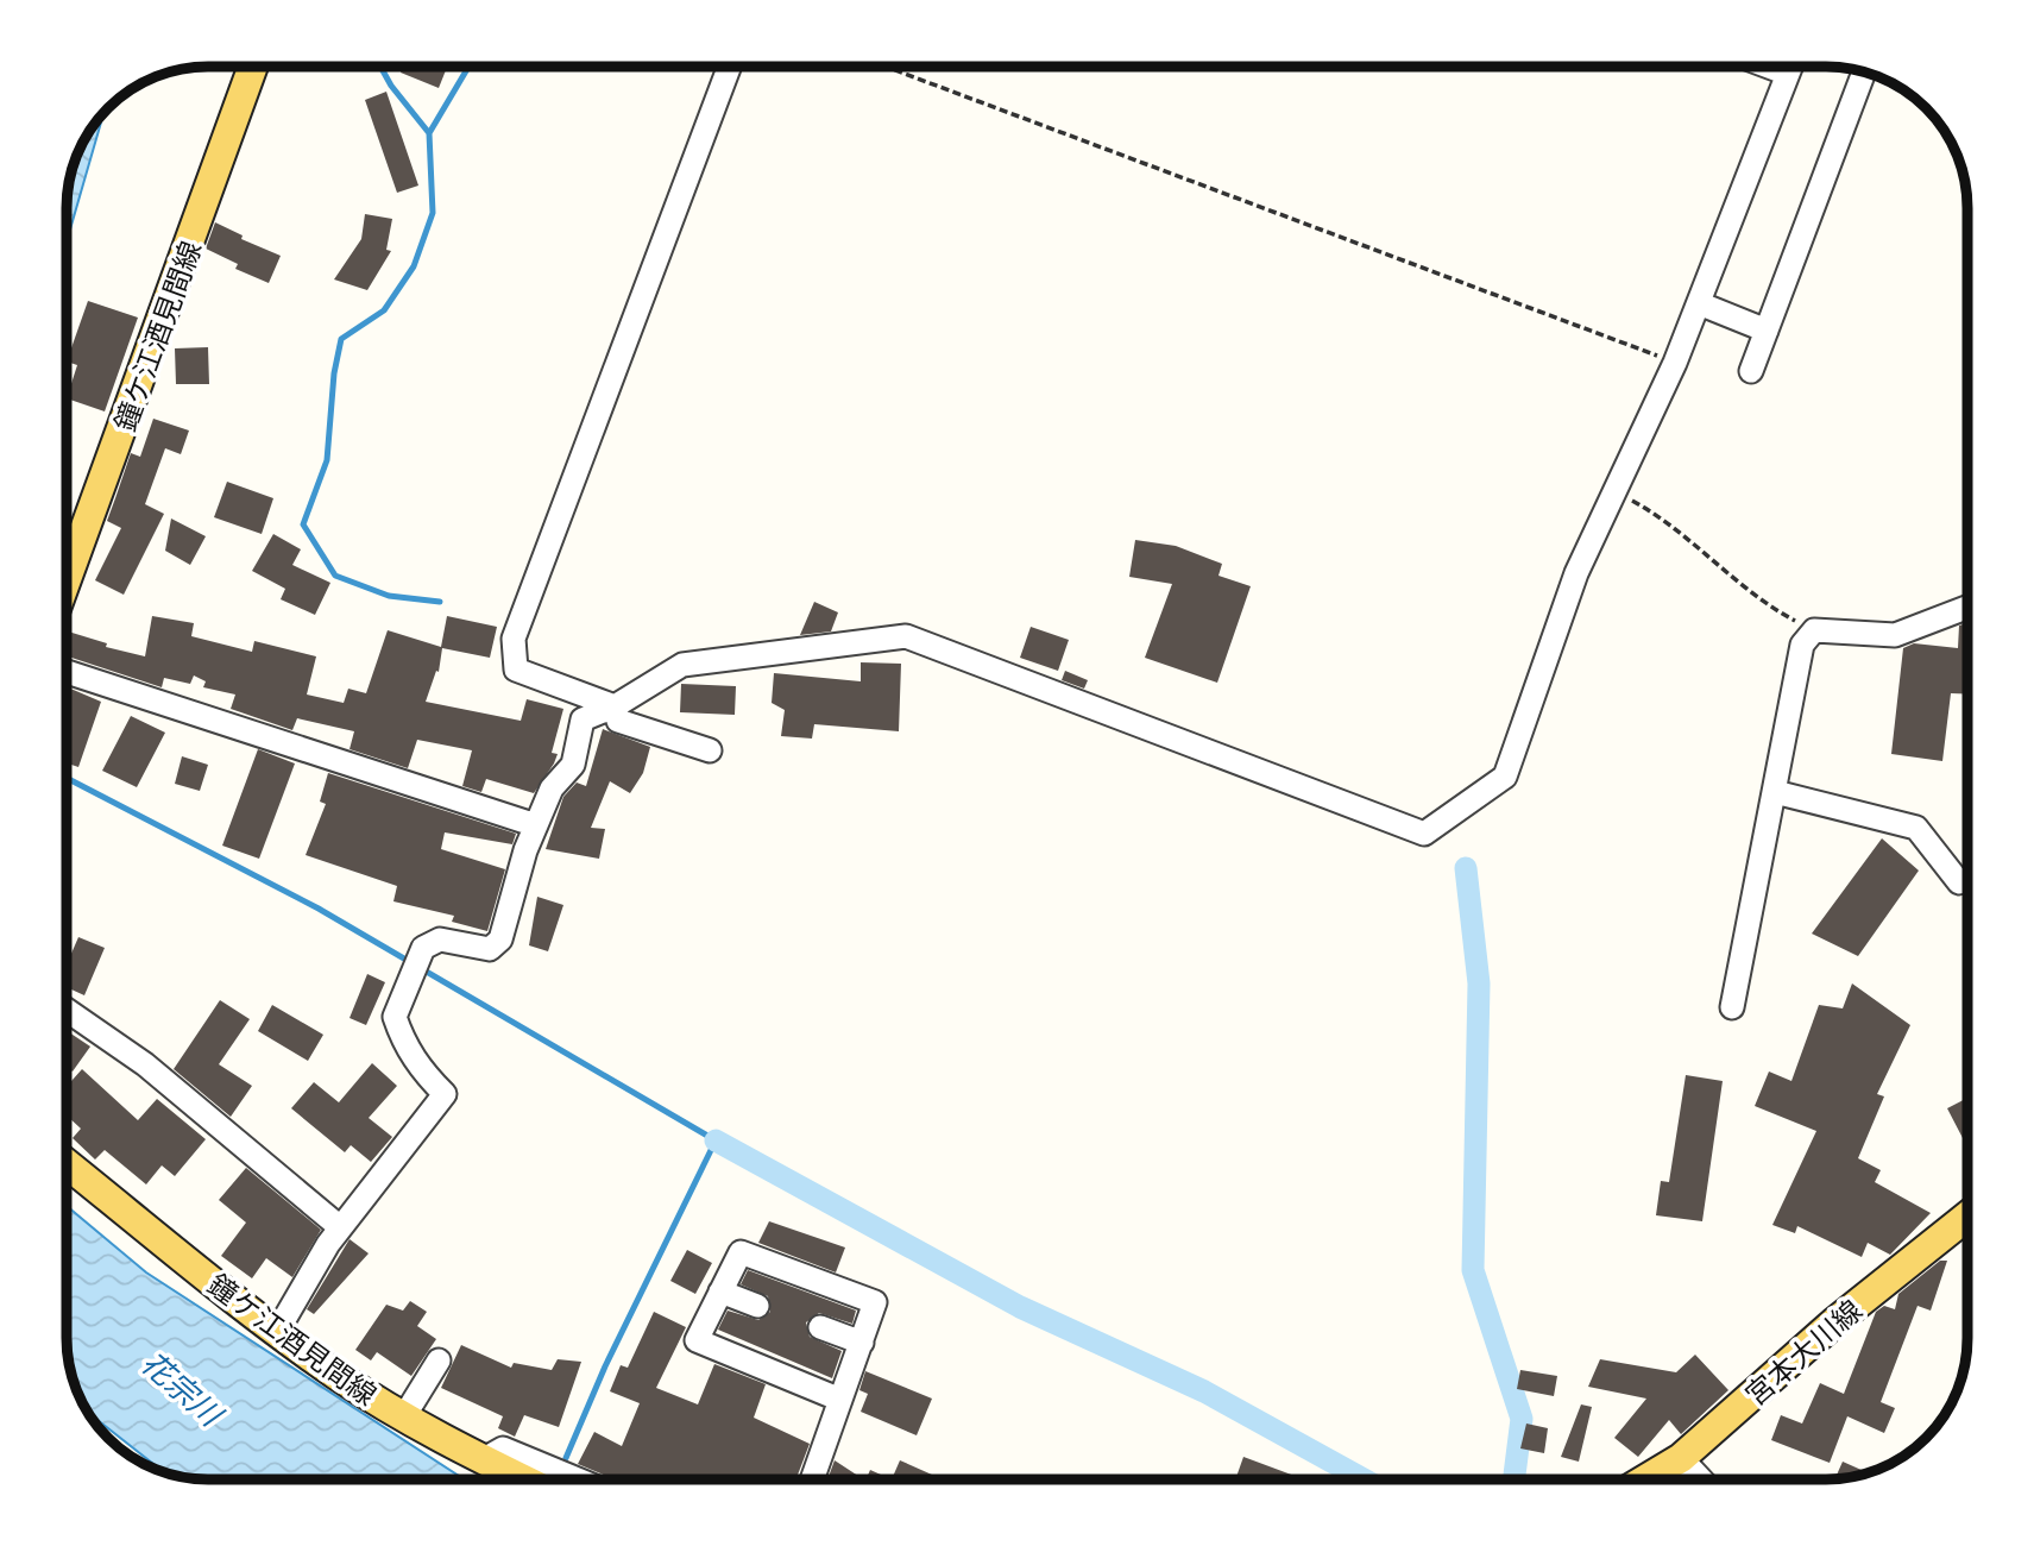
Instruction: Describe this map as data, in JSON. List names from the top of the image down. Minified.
{"streets":{"main road":["鐘ケ江酒見間線","宮本大川線"]},"water":["花宗川"]}
